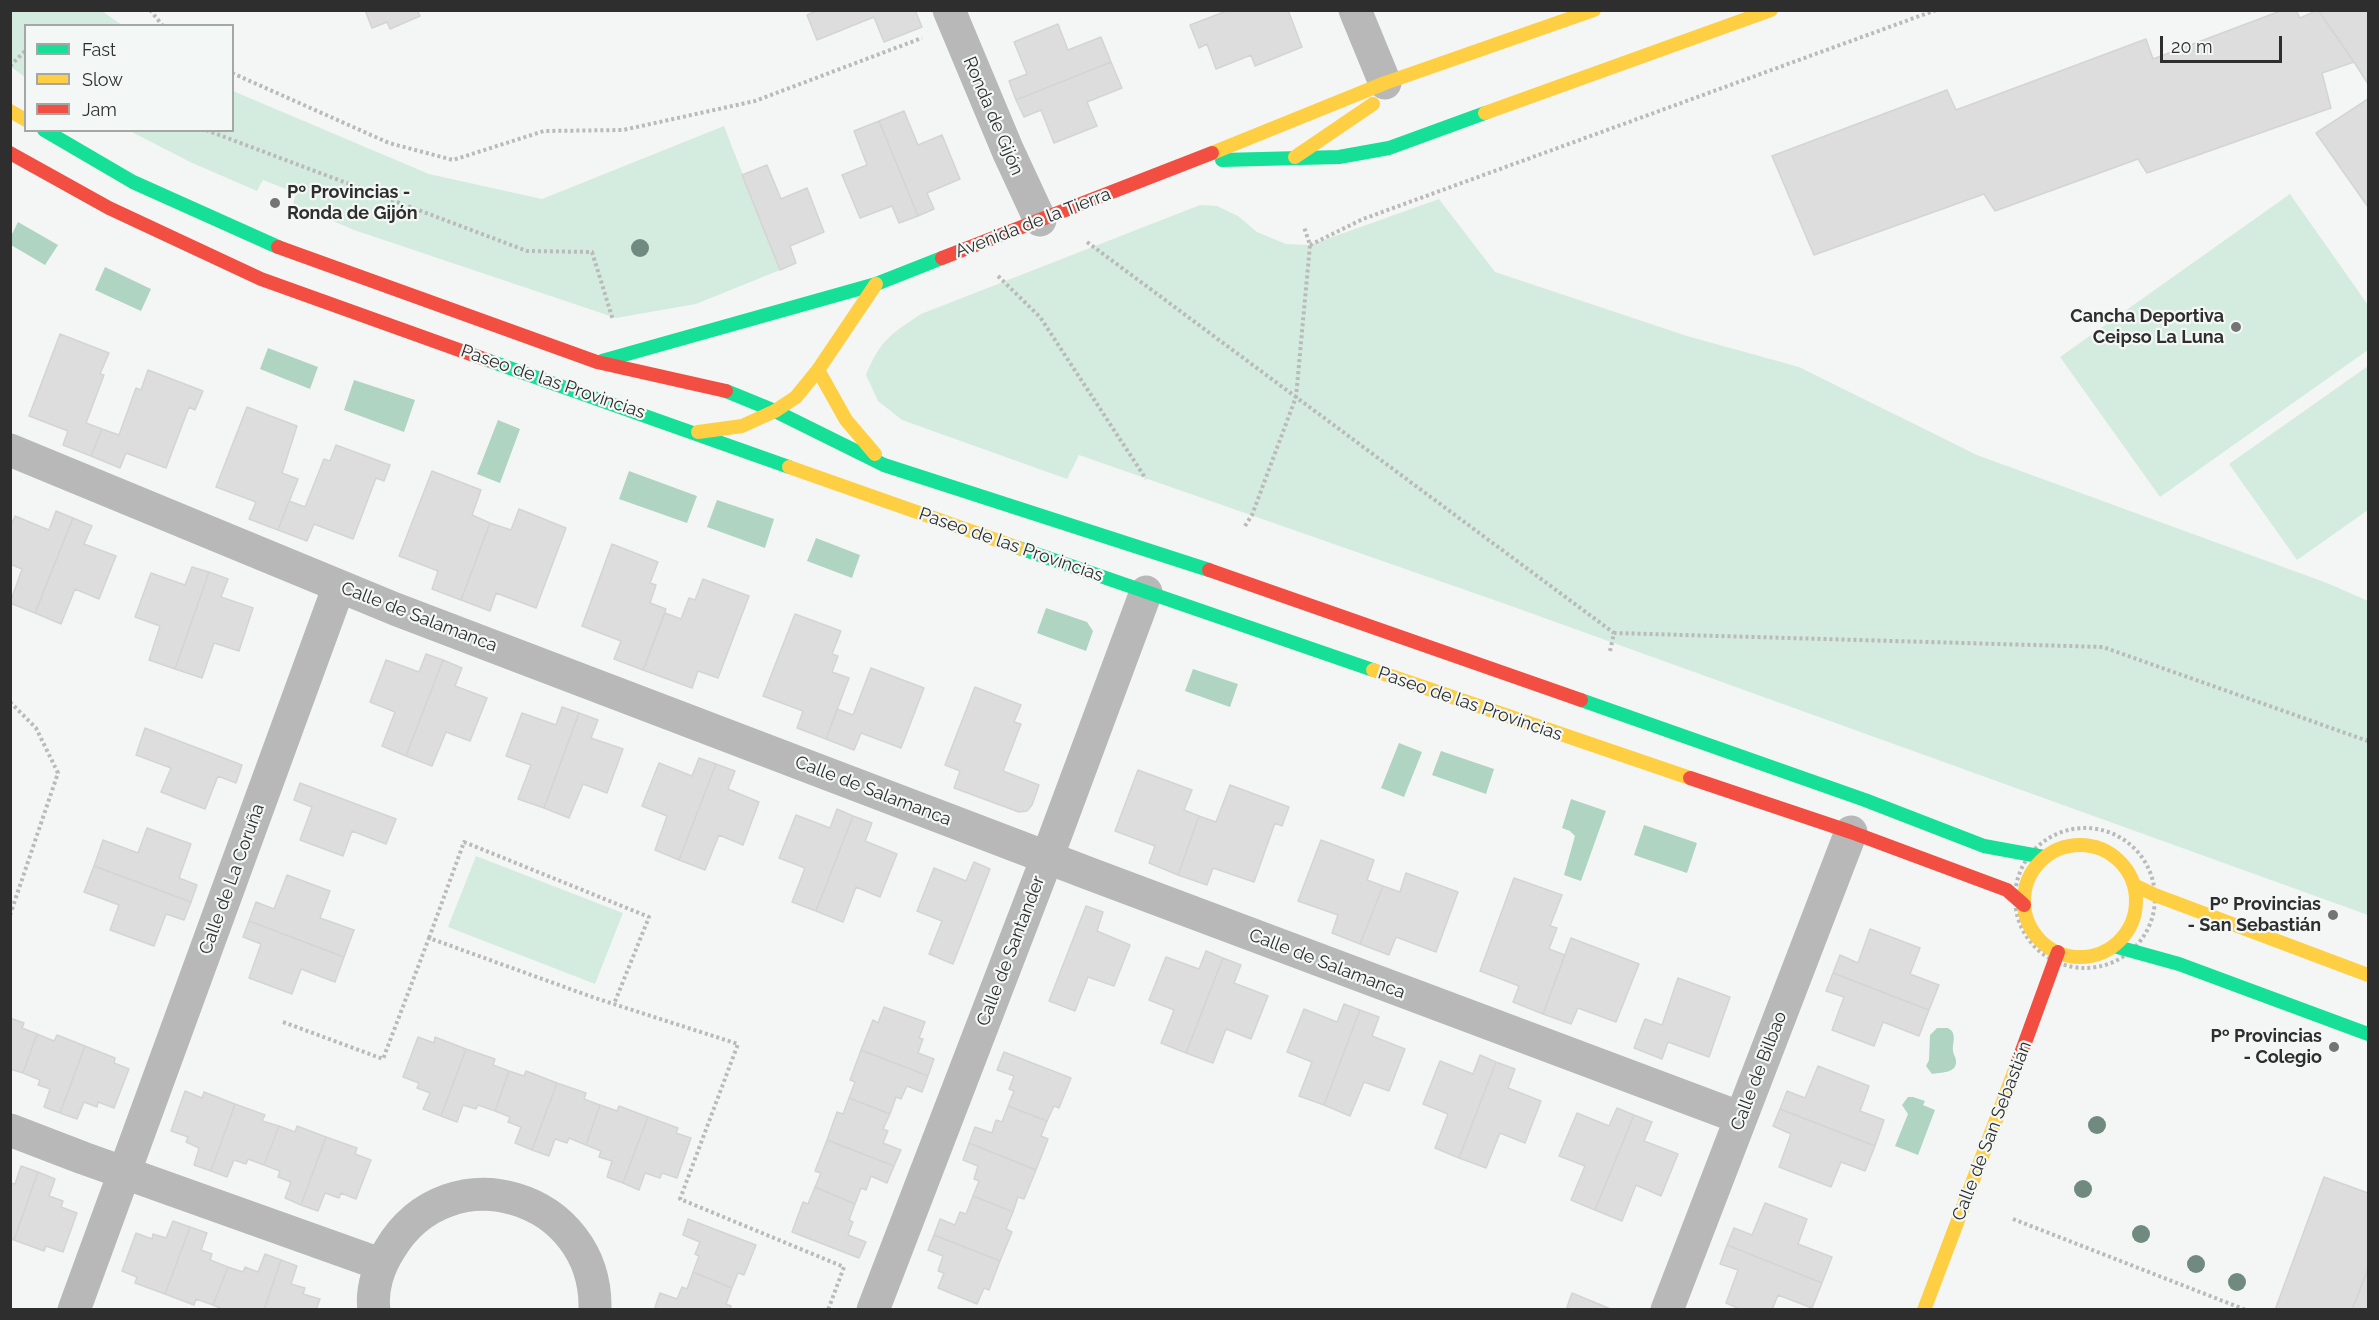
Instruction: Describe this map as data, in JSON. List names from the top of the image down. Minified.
{"streets":{"street":["Ronda de Gijón","Avenida de la Tierra","Paseo de las Provincias","Calle de Salamanca","Calle de La Coruña","Calle de Santander","Calle de Bilbao","Calle de San Sebastián"]},"crossings":[["Ronda de Gijón","Avenida de la Tierra"],["Avenida de la Tierra","Paseo de las Provincias"],["Paseo de las Provincias","Calle de Santander"],["Paseo de las Provincias","Calle de Bilbao"],["Paseo de las Provincias","Calle de San Sebastián"],["Calle de Salamanca","Calle de La Coruña"],["Calle de Salamanca","Calle de Santander"],["Calle de Salamanca","Calle de Bilbao"]],"places":["Pº Provincias - Ronda de Gijón","Cancha Deportiva Ceipso La Luna","Pº Provincias - San Sebastián","Pº Provincias - Colegio"],"legend":["Fast","Slow","Jam"],"scale_bar":"20 m"}
